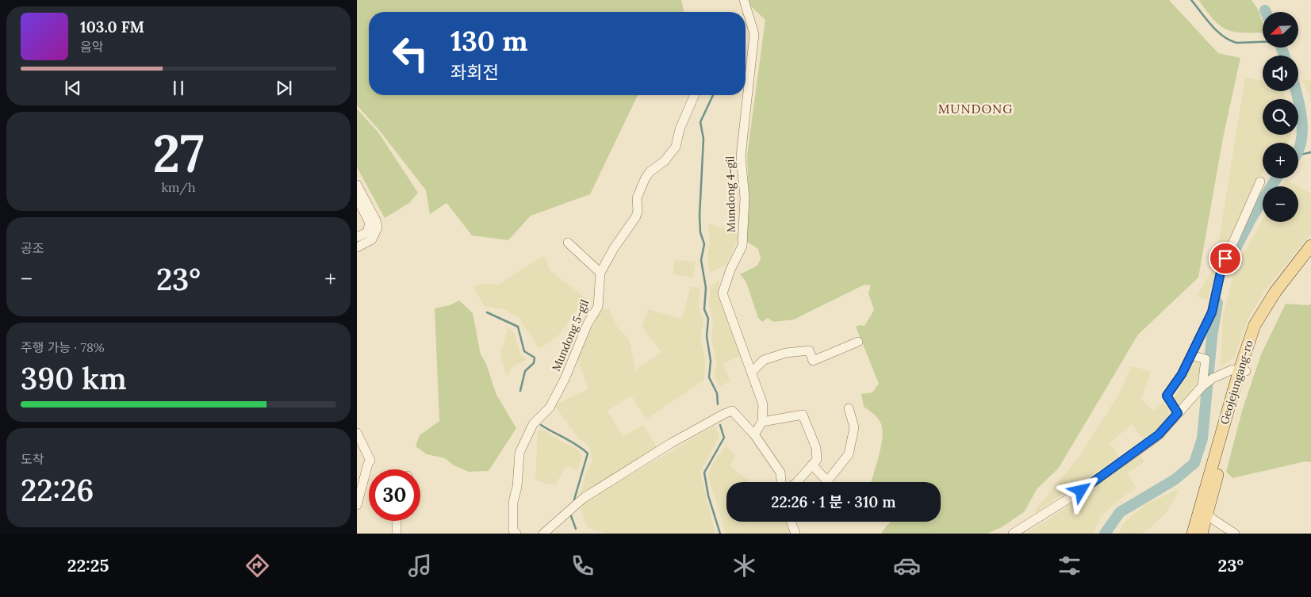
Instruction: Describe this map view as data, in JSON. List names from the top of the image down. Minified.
{"streets":{"main road":["Geojejungang-ro"],"street":["Mundong 4-gil","Mundong 5-gil"]},"districts":["MUNDONG"],"north":"bottom left","page":{"map_buttons":["+","−"],"turn":["130 m","좌회전"],"song":["103.0 FM","음악"],"tile":[["27","km/h"],"공조",["주행 가능 · 78%","390 km"],["도착","22:26"]],"heat":["−","23°","+"],"limit":"30","trip":"22:26 · 1 분 · 310 m","tabs":["22:25","23°"]}}
